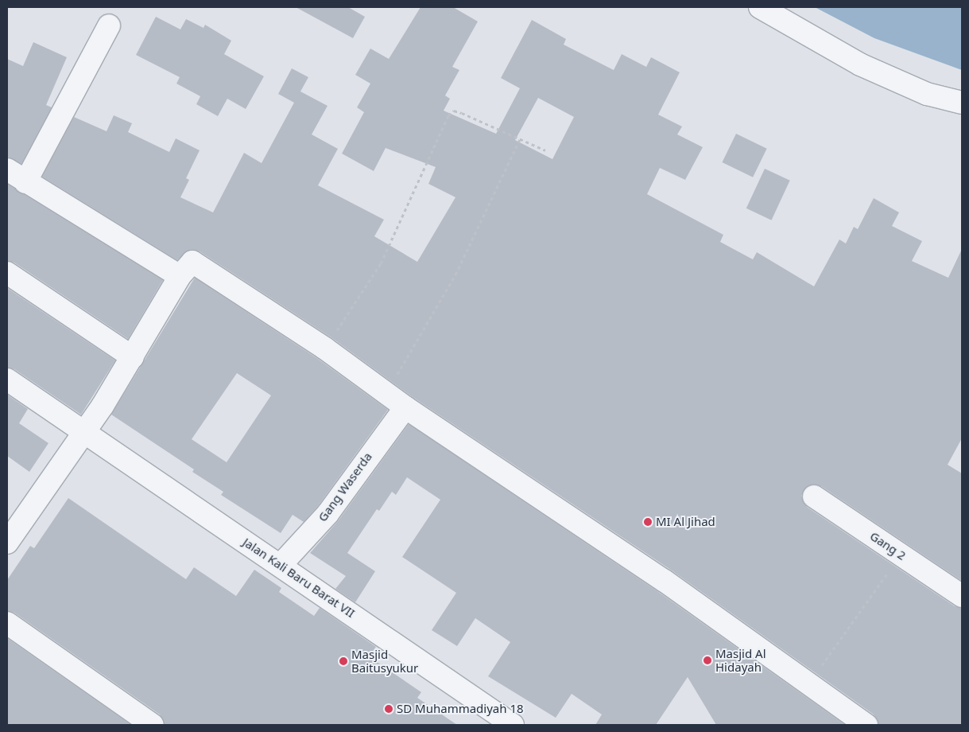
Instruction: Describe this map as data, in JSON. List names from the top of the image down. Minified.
{"streets":{"street":["Gang Waserda","Gang 2","Jalan Kali Baru Barat VII"]},"crossings":[["Gang Waserda","Jalan Kali Baru Barat VII"]],"places":["MI Al Jihad","Masjid Al Hidayah","Masjid Baitusyukur","SD Muhammadiyah 18"]}
